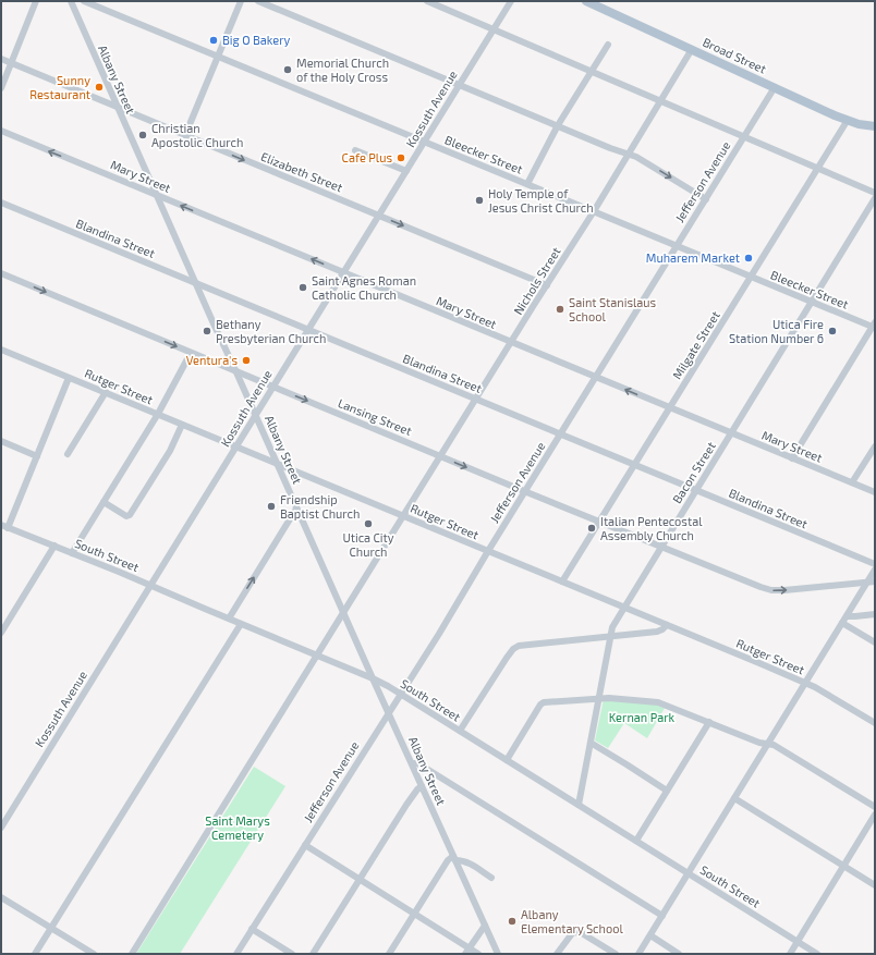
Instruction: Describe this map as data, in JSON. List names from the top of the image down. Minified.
{"streets":{"main road":["Broad Street"],"street":["Albany Street","Kossuth Avenue","Bleecker Street","Elizabeth Street","Mary Street","Jefferson Avenue","Blandina Street","Nichols Street","Milgate Street","Rutger Street","Lansing Street","Bacon Street","South Street"]},"crossings":[["Broad Street","Jefferson Avenue"],["Broad Street","Nichols Street"],["Broad Street","Milgate Street"],["Albany Street","Kossuth Avenue"],["Albany Street","Elizabeth Street"],["Albany Street","Mary Street"],["Albany Street","Jefferson Avenue"],["Albany Street","Blandina Street"],["Albany Street","Nichols Street"],["Albany Street","Rutger Street"],["Albany Street","Lansing Street"],["Albany Street","South Street"],["Kossuth Avenue","Bleecker Street"],["Kossuth Avenue","Elizabeth Street"],["Kossuth Avenue","Mary Street"],["Kossuth Avenue","Blandina Street"],["Kossuth Avenue","Rutger Street"],["Kossuth Avenue","Lansing Street"],["Kossuth Avenue","South Street"],["Bleecker Street","Jefferson Avenue"],["Bleecker Street","Nichols Street"],["Bleecker Street","Milgate Street"],["Bleecker Street","Bacon Street"],["Elizabeth Street","Nichols Street"],["Mary Street","Jefferson Avenue"],["Mary Street","Nichols Street"],["Mary Street","Milgate Street"],["Mary Street","Bacon Street"],["Jefferson Avenue","Blandina Street"],["Jefferson Avenue","Rutger Street"],["Jefferson Avenue","Lansing Street"],["Jefferson Avenue","South Street"],["Blandina Street","Nichols Street"],["Blandina Street","Milgate Street"],["Blandina Street","Bacon Street"],["Nichols Street","Rutger Street"],["Nichols Street","Lansing Street"],["Nichols Street","South Street"],["Milgate Street","Rutger Street"],["Milgate Street","Lansing Street"],["Rutger Street","Bacon Street"],["Lansing Street","Bacon Street"],["Bacon Street","South Street"]],"one_way":["Elizabeth Street","Mary Street","Lansing Street"],"parks":["Kernan Park","Saint Marys Cemetery"],"places":["Big O Bakery","Memorial Church of the Holy Cross","Sunny Restaurant","Christian Apostolic Church","Cafe Plus","Holy Temple of Jesus Christ Church","Muharem Market","Saint Agnes Roman Catholic Church","Saint Stanislaus School","Bethany Presbyterian Church","Utica Fire Station Number 6","Ventura's","Friendship Baptist Church","Utica City Church","Italian Pentecostal Assembly Church","Albany Elementary School"]}
